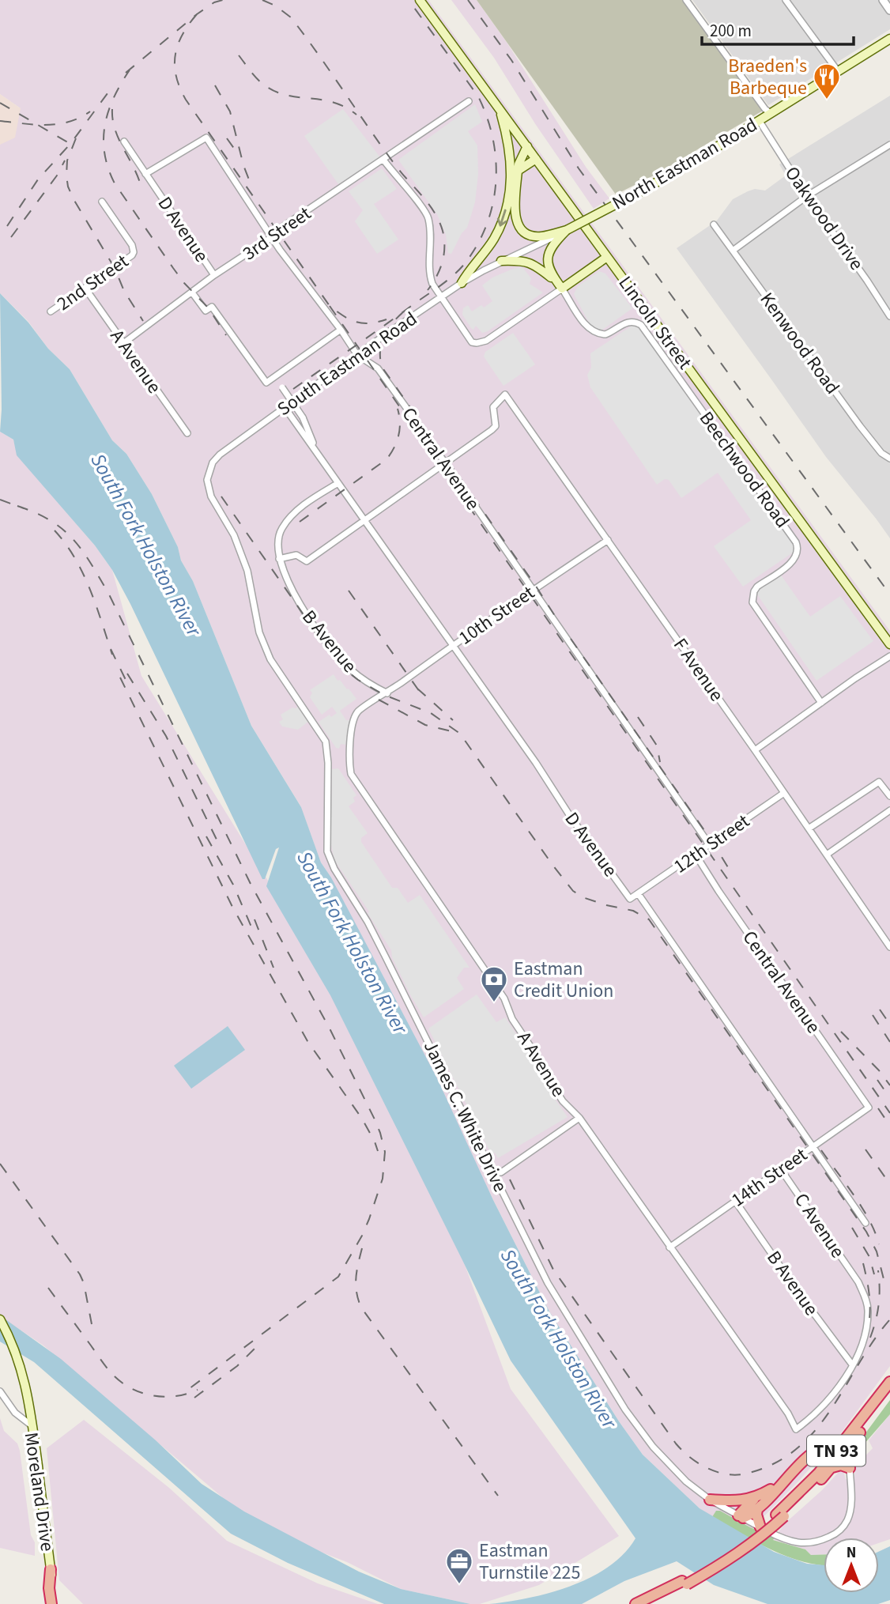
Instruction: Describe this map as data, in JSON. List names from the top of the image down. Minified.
{"streets":{"highway":["TN 93"],"main road":["North Eastman Road","Lincoln Street","Moreland Drive"],"street":["Oakwood Drive","D Avenue","3rd Street","2nd Street","Kenwood Road","A Avenue","South Eastman Road","Central Avenue","Beechwood Road","10th Street","B Avenue","F Avenue","12th Street","James C. White Drive","14th Street","C Avenue"]},"crossings":[["North Eastman Road","Oakwood Drive"],["North Eastman Road","South Eastman Road"],["D Avenue","3rd Street"],["D Avenue","South Eastman Road"],["D Avenue","Central Avenue"],["D Avenue","10th Street"],["D Avenue","12th Street"],["D Avenue","14th Street"],["3rd Street","Central Avenue"],["2nd Street","A Avenue"],["A Avenue","10th Street"],["A Avenue","B Avenue"],["A Avenue","14th Street"],["A Avenue","C Avenue"],["South Eastman Road","Central Avenue"],["South Eastman Road","James C. White Drive"],["Central Avenue","10th Street"],["Central Avenue","F Avenue"],["Central Avenue","12th Street"],["Central Avenue","14th Street"],["10th Street","B Avenue"],["10th Street","F Avenue"],["B Avenue","14th Street"],["B Avenue","C Avenue"],["F Avenue","12th Street"],["James C. White Drive","TN 93"],["14th Street","C Avenue"]],"water":["South Fork Holston River"],"places":{"restaurant":["Braeden's Barbeque"],"bank":["Eastman Credit Union"],"office":["Eastman Turnstile 225"]},"scale_bar":"200 m","north":"top"}
